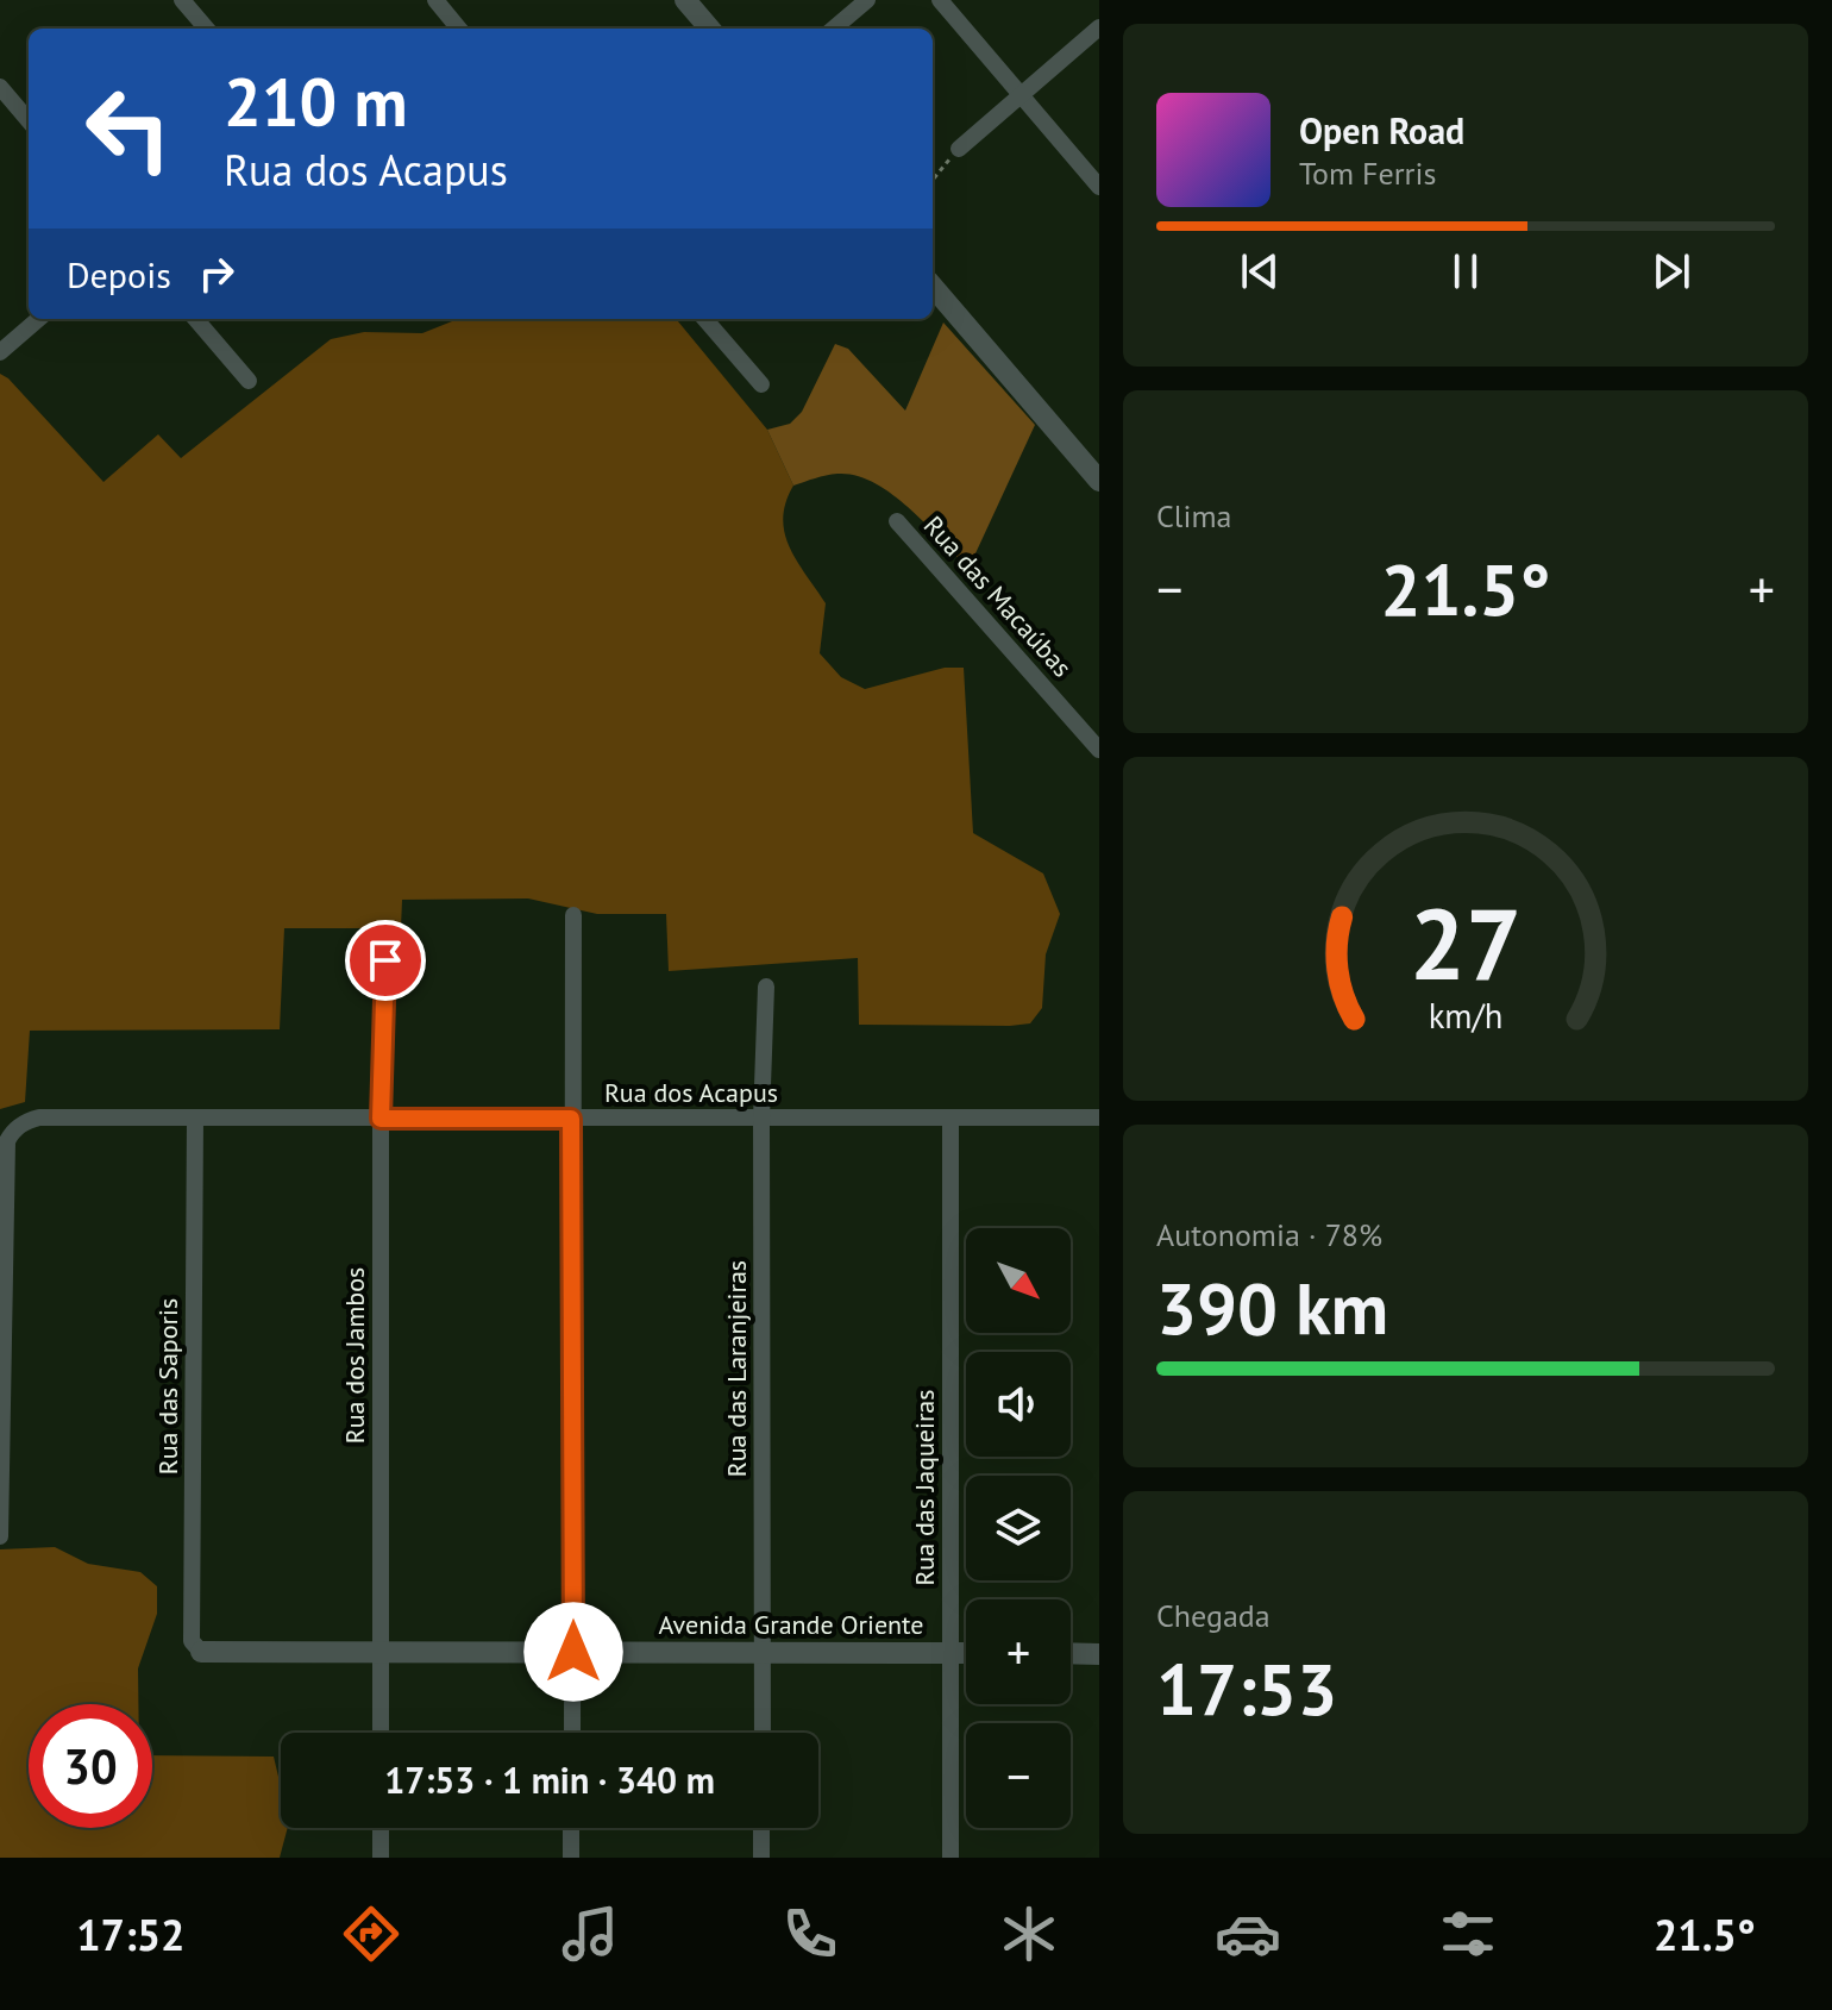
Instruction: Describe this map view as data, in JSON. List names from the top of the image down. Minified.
{"streets":{"street":["Rua das Macaúbas","Rua dos Acapus","Rua dos Jambos","Rua das Laranjeiras","Rua das Saporis","Rua das Jaqueiras","Avenida Grande Oriente"]},"crossings":[["Rua dos Acapus","Rua dos Jambos"],["Rua dos Acapus","Rua das Laranjeiras"],["Rua dos Acapus","Rua das Saporis"],["Rua dos Acapus","Rua das Jaqueiras"],["Rua dos Jambos","Avenida Grande Oriente"],["Rua das Laranjeiras","Avenida Grande Oriente"],["Rua das Saporis","Avenida Grande Oriente"],["Rua das Jaqueiras","Avenida Grande Oriente"]],"north":"bottom right","page":{"turn":["210 m","Rua dos Acapus"],"song":["Open Road","Tom Ferris"],"then":"Depois","tile":["Clima",["Autonomia · 78%","390 km"],["Chegada","17:53"]],"heat":["−","21.5°","+"],"map_buttons":["+","−"],"limit":"30","trip":"17:53 · 1 min · 340 m","tabs":["17:52","21.5°"],"gauge":["27","km/h"]}}
